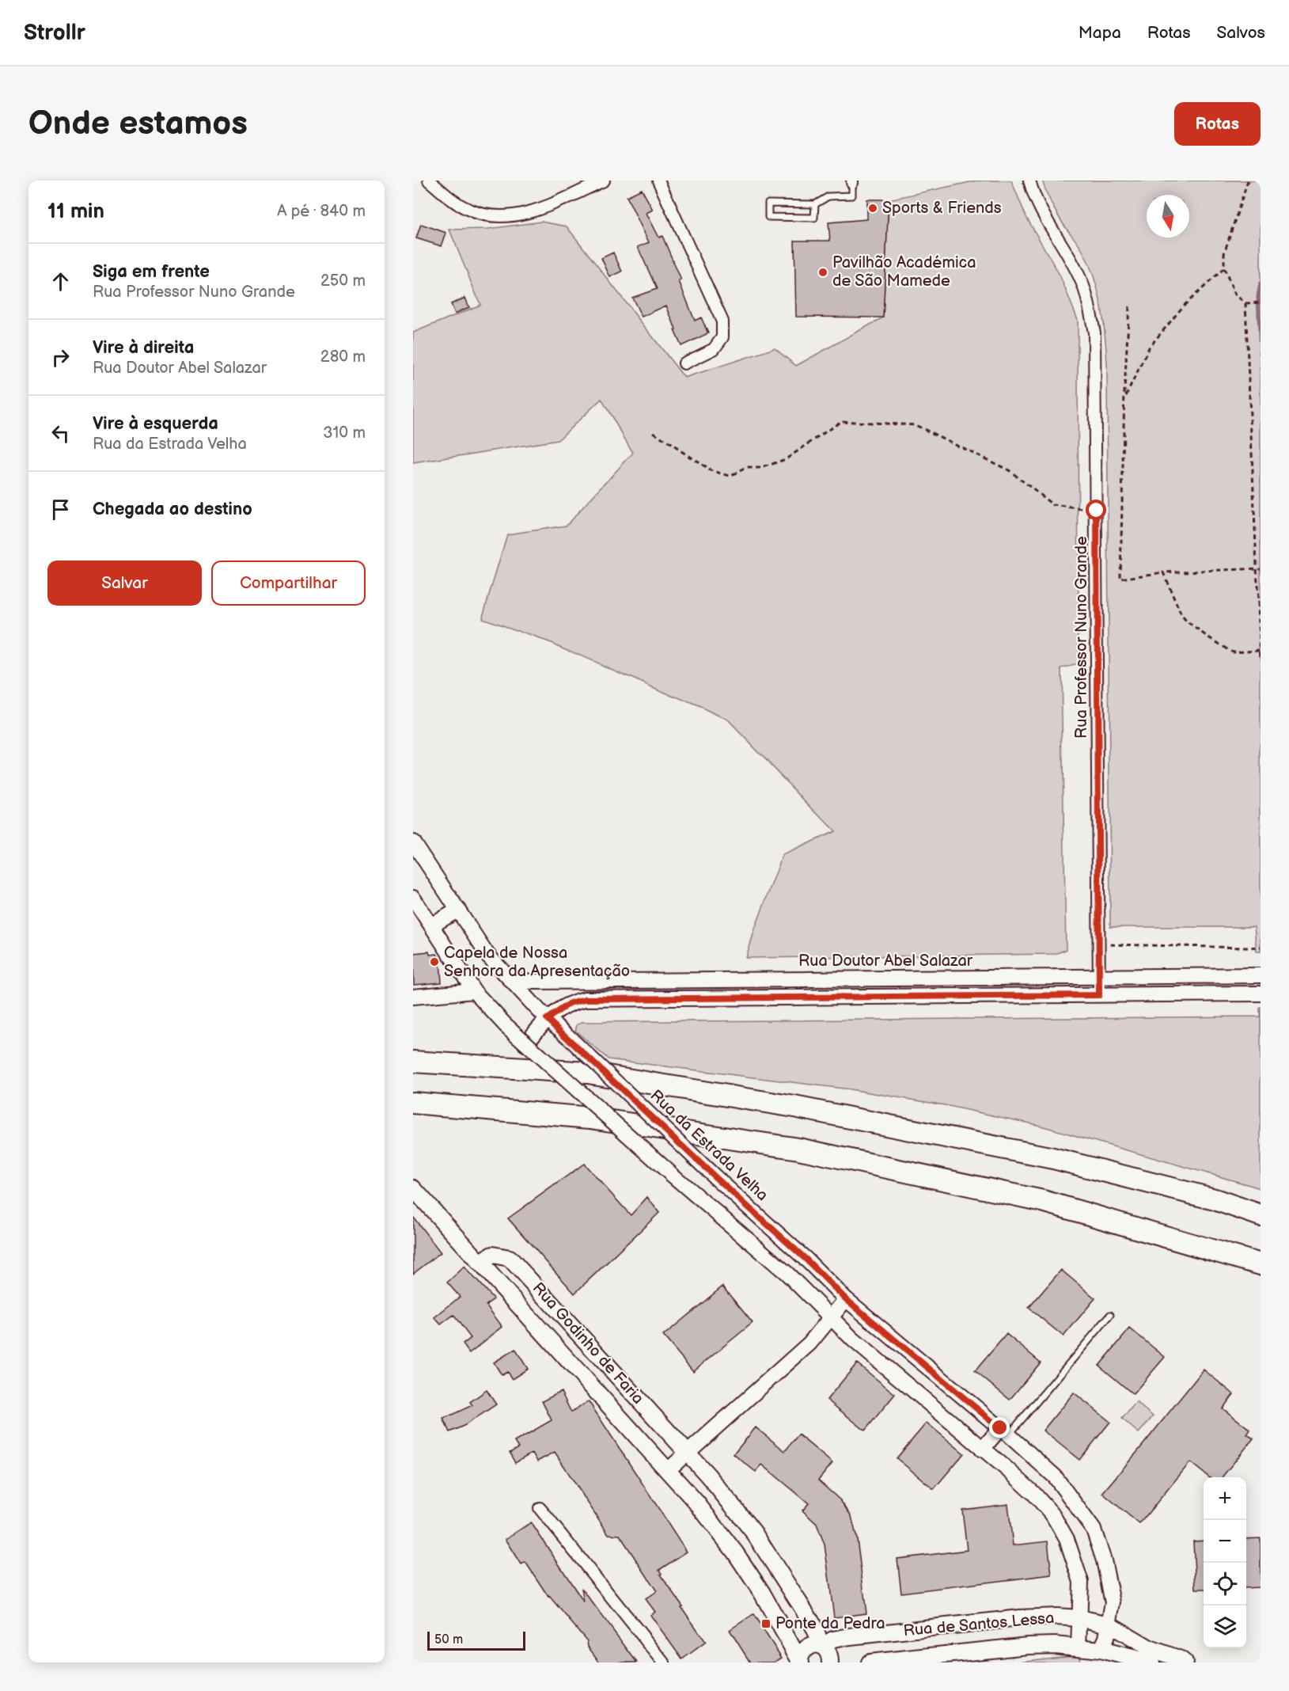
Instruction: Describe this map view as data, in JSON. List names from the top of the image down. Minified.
{"streets":{"main road":["Rua Godinho de Faria","Rua de Santos Lessa"],"street":["Rua Professor Nuno Grande","Rua Doutor Abel Salazar","Rua da Estrada Velha"]},"crossings":[["Rua Professor Nuno Grande","Rua Doutor Abel Salazar"],["Rua Doutor Abel Salazar","Rua da Estrada Velha"],["Rua da Estrada Velha","Rua de Santos Lessa"],["Rua Godinho de Faria","Rua de Santos Lessa"]],"places":{"other":["Sports & Friends","Pavilhão Académica de São Mamede","Capela de Nossa Senhora da Apresentação"],"transit":["Ponte da Pedra"]},"scale_bar":"50 m","north":"bottom","page":{"header":"Strollr","nav":["Mapa","Rotas","Salvos"],"buttons":["Rotas",["Salvar","Compartilhar"]],"title":"Onde estamos","heading":["11 min","A pé · 840 m"],"list":[["Siga em frente","Rua Professor Nuno Grande","250 m"],["Vire à direita","Rua Doutor Abel Salazar","280 m"],["Vire à esquerda","Rua da Estrada Velha","310 m"],"Chegada ao destino"],"map_buttons":["+","−"],"scale":"50 m"}}
